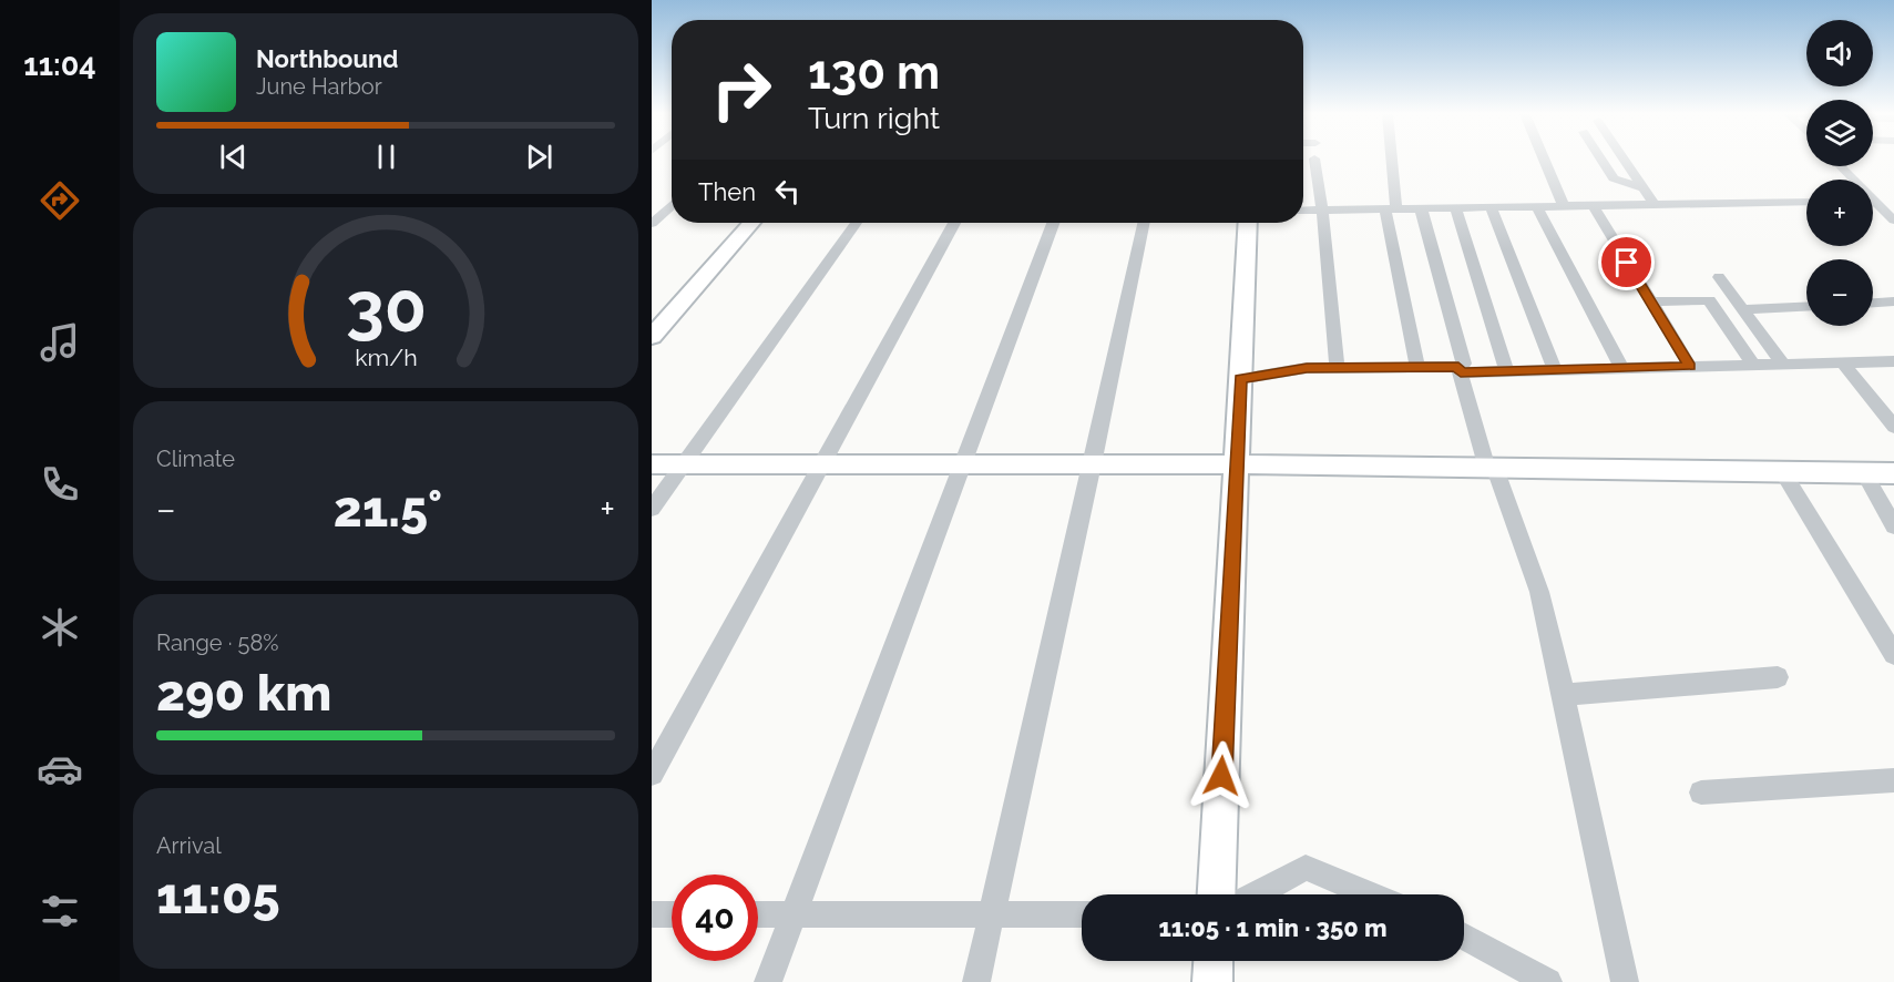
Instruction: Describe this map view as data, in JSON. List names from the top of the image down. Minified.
{"page":{"tabs":"11:04","map_buttons":["+","−"],"turn":["130 m","Turn right"],"song":["Northbound","June Harbor"],"then":"Then","tile":["Climate",["Range · 58%","290 km"],["Arrival","11:05"]],"heat":["−","21.5°","+"],"limit":"40","trip":"11:05 · 1 min · 350 m","gauge":["30","km/h"]}}
